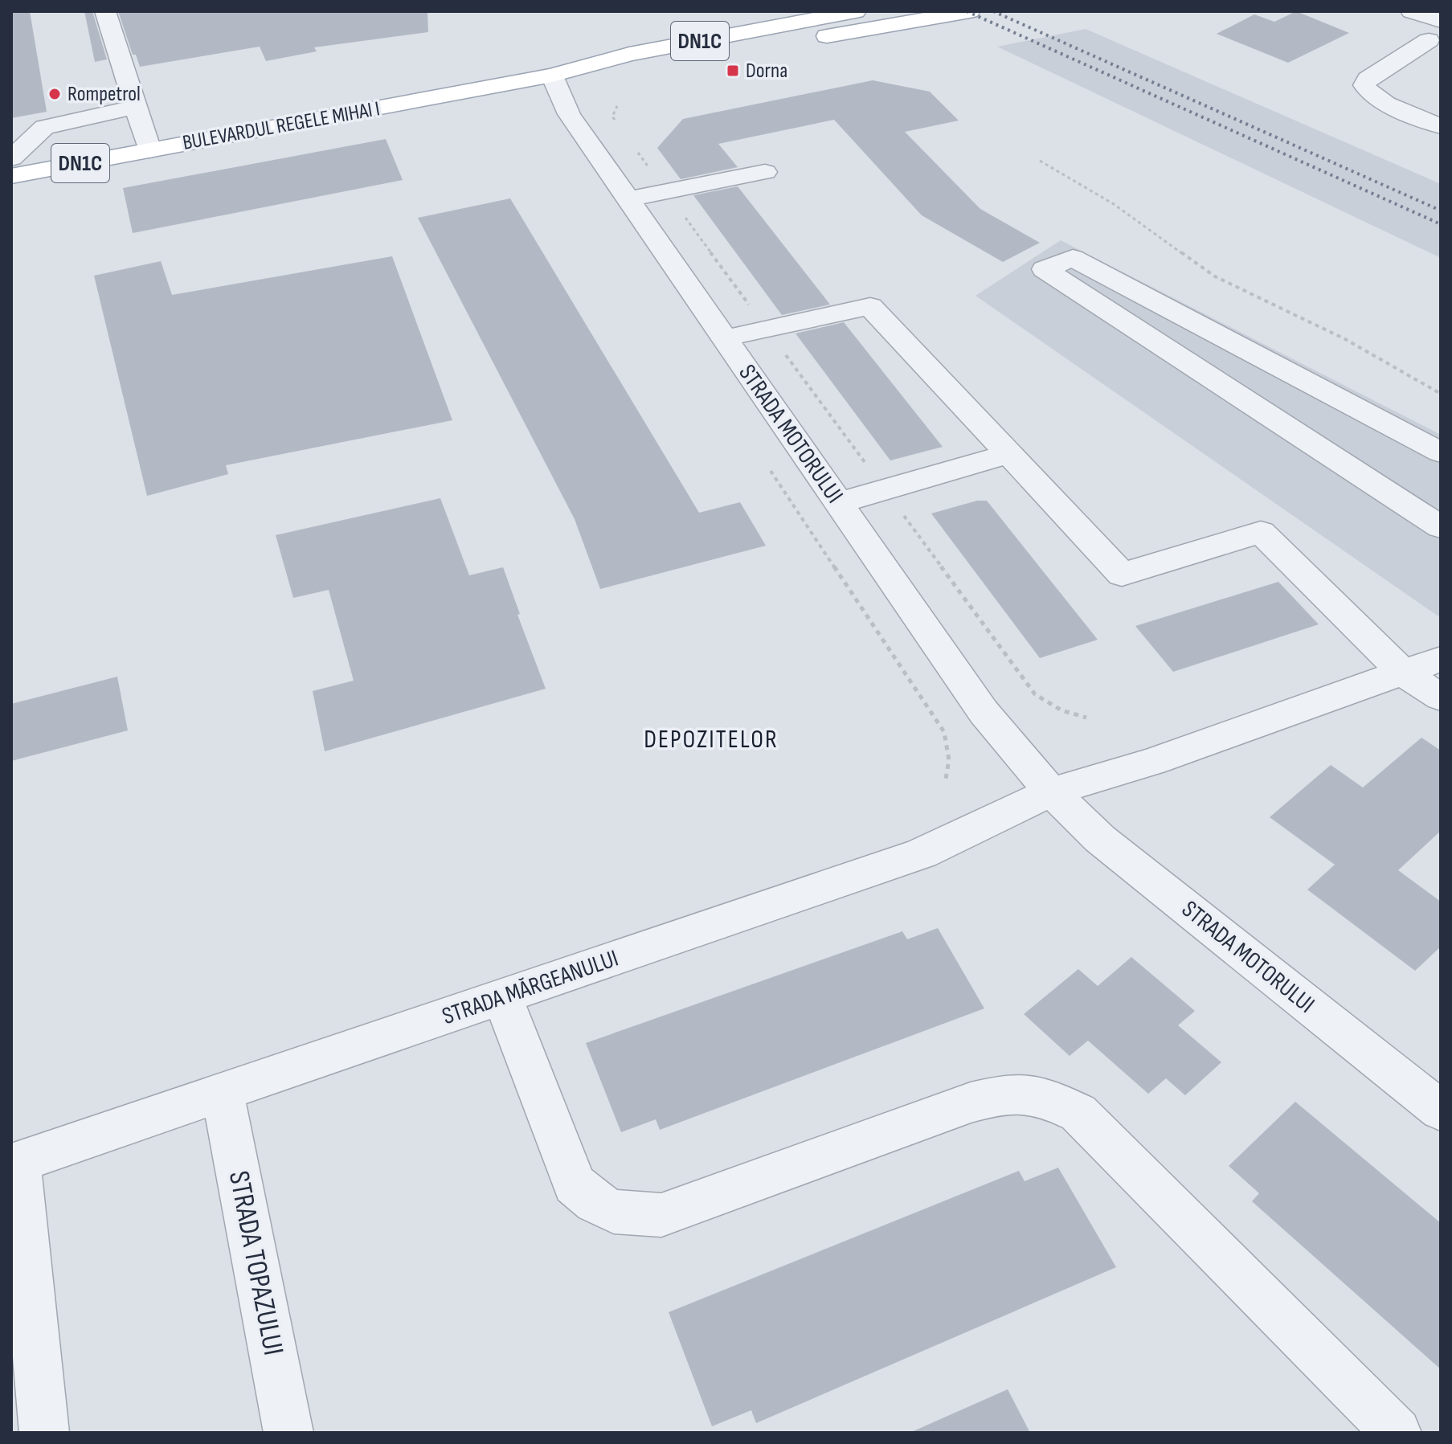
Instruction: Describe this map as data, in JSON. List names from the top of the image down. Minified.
{"streets":{"main road":["DN1C","BULEVARDUL REGELE MIHAI I"],"street":["STRADA MOTORULUI","STRADA MĂRGEANULUI","STRADA TOPAZULUI"]},"crossings":[["BULEVARDUL REGELE MIHAI I","STRADA MOTORULUI"],["STRADA MOTORULUI","STRADA MĂRGEANULUI"],["STRADA MĂRGEANULUI","STRADA TOPAZULUI"]],"districts":["DEPOZITELOR"],"places":{"transit":["Dorna"],"other":["Rompetrol"]}}
